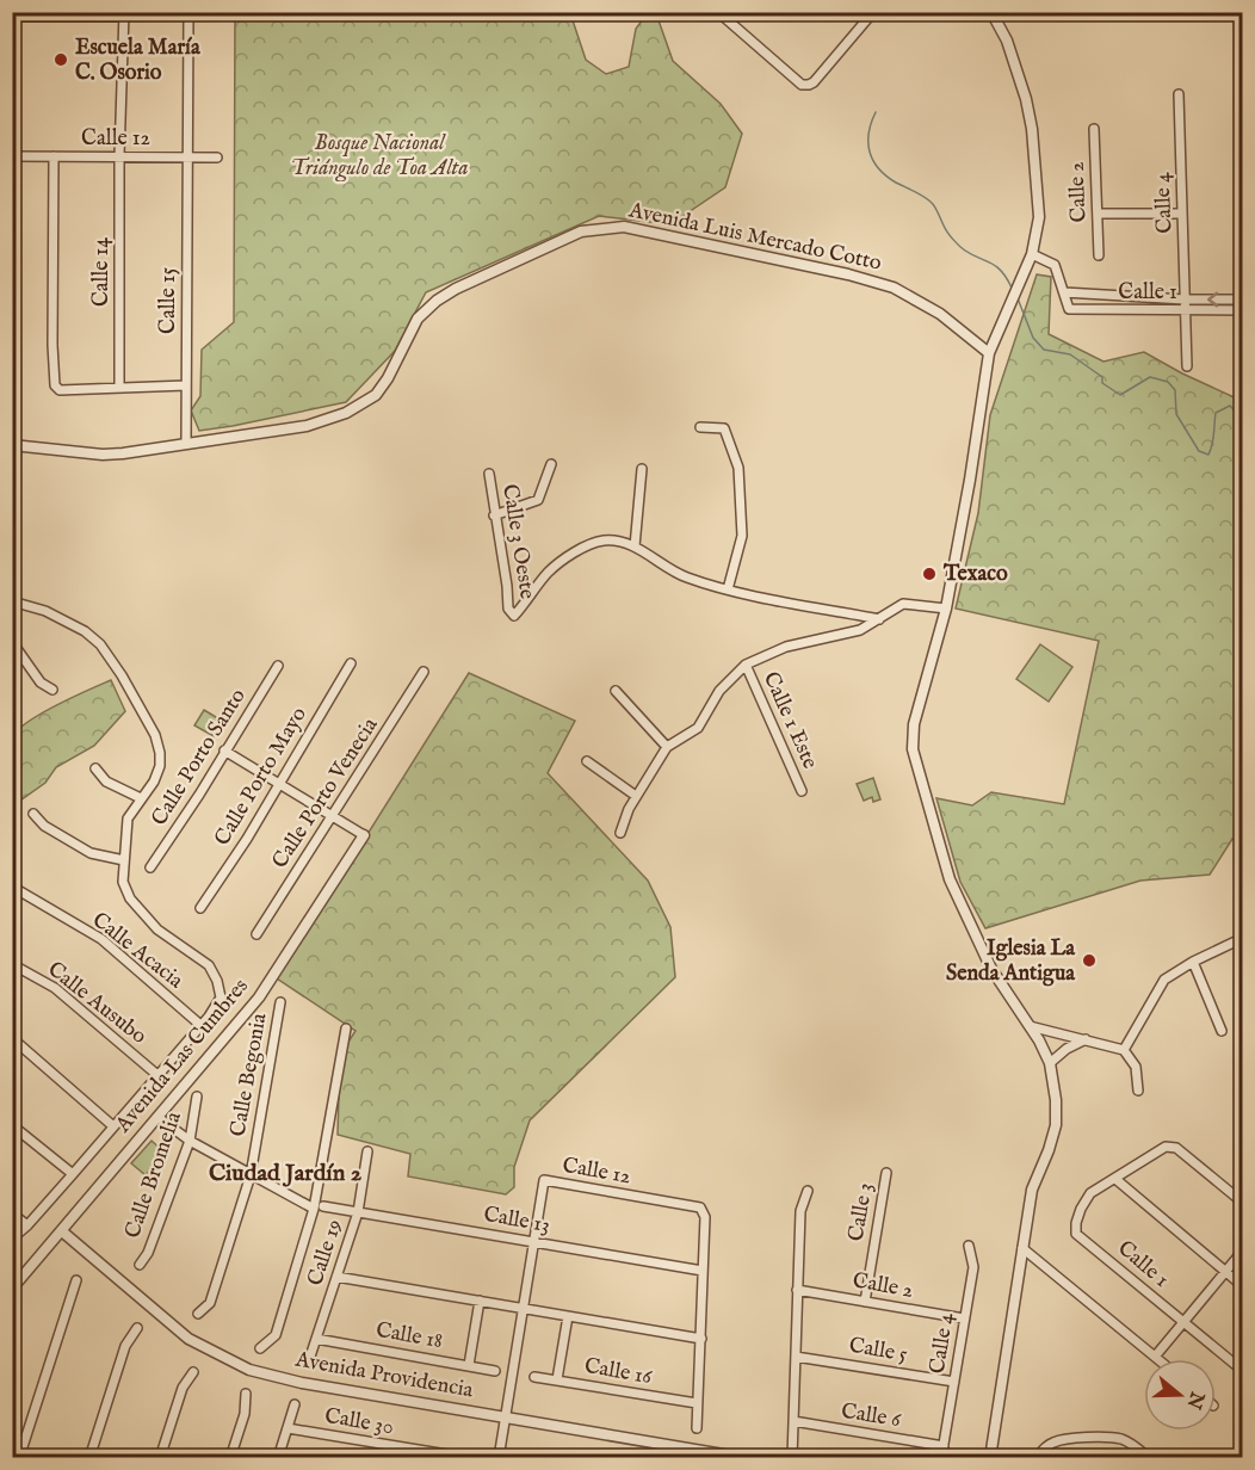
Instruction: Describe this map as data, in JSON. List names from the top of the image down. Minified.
{"streets":{"street":["Calle 12","Calle 2","Calle 4","Avenida Luis Mercado Cotto","Calle 14","Calle 1","Calle 15","Calle 3 Oeste","Calle 1 Este","Calle Porto Santo","Calle Porto Mayo","Calle Porto Venecia","Calle Acacia","Calle Ausubo","Avenida Las Cumbres","Calle Begonia","Calle Bromelia","Calle 3","Calle 13","Calle 19","Calle 18","Calle 5","Calle 16","Avenida Providencia","Calle 6","Calle 30"]},"crossings":[["Calle 12","Calle 14"],["Calle 12","Calle 15"],["Calle 12","Calle 13"],["Calle 12","Calle 16"],["Calle 12","Avenida Providencia"],["Calle 2","Calle 4"],["Calle 2","Calle 3"],["Calle 4","Calle 1"],["Calle 4","Calle 5"],["Calle 4","Calle 6"],["Avenida Luis Mercado Cotto","Calle 15"],["Avenida Las Cumbres","Avenida Providencia"],["Calle 13","Calle 19"],["Calle 19","Calle 18"]],"districts":["Ciudad Jardín 2"],"parks":["Bosque Nacional Triángulo de Toa Alta"],"places":["Escuela María C. Osorio","Texaco","Iglesia La Senda Antigua"],"north":"right"}
